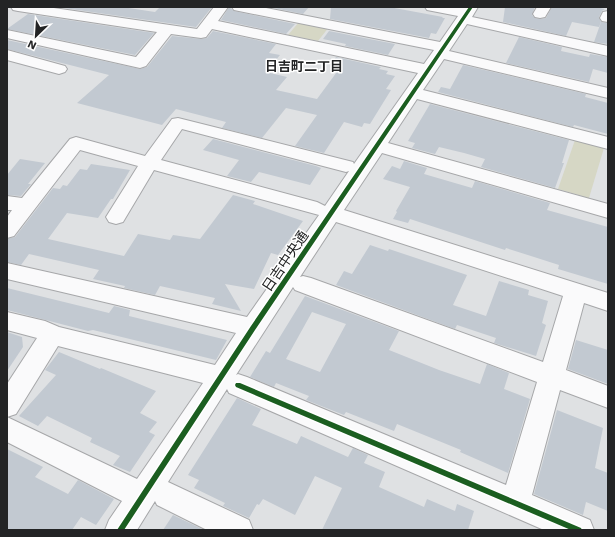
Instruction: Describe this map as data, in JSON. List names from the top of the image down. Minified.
{"streets":{"street":["日吉中央通"]},"districts":["日吉町二丁目"],"north":"bottom left"}
